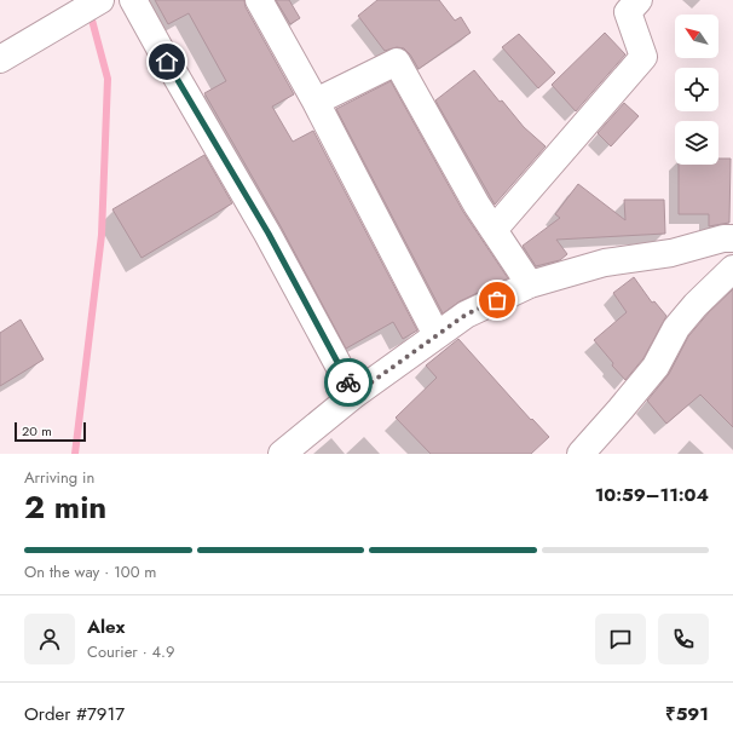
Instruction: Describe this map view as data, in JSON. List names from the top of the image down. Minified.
{"scale_bar":"20 m","north":"top left","page":{"scale":"20 m","heading":["2 min","Arriving in","10:59–11:04"],"panel":["Alex","Courier · 4.9","Order #7917","₹591"],"bar":"On the way · 100 m"}}
